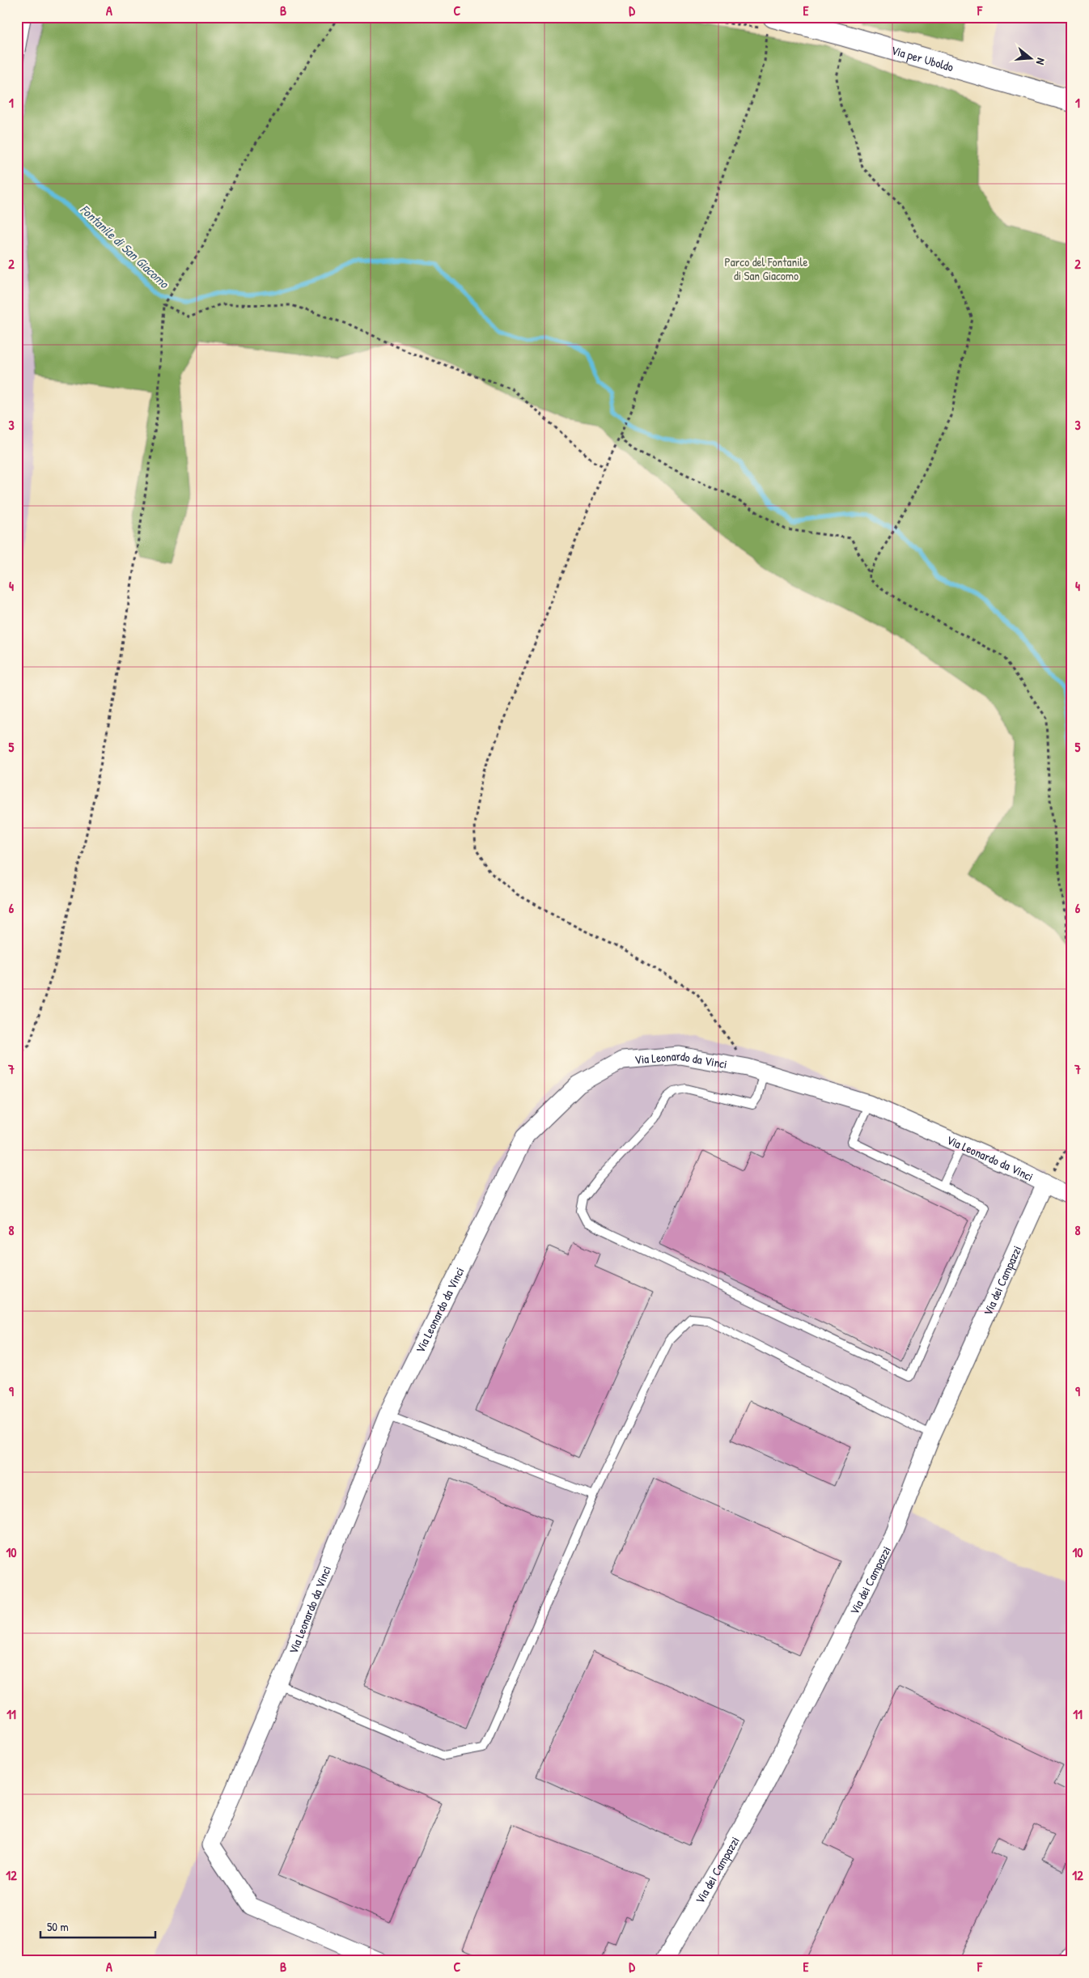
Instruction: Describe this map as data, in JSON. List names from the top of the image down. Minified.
{"streets":{"street":["Via per Uboldo","Via Leonardo da Vinci","Via dei Campazzi"]},"crossings":[["Via Leonardo da Vinci","Via dei Campazzi"]],"water":["Fontanile di San Giacomo"],"parks":["Parco del Fontanile di San Giacomo"],"scale_bar":"50 m","north":"right","grid":{"columns":["A","B","C","D","E","F"],"rows":["1","2","3","4","5","6","7","8","9","10","11","12"]}}
